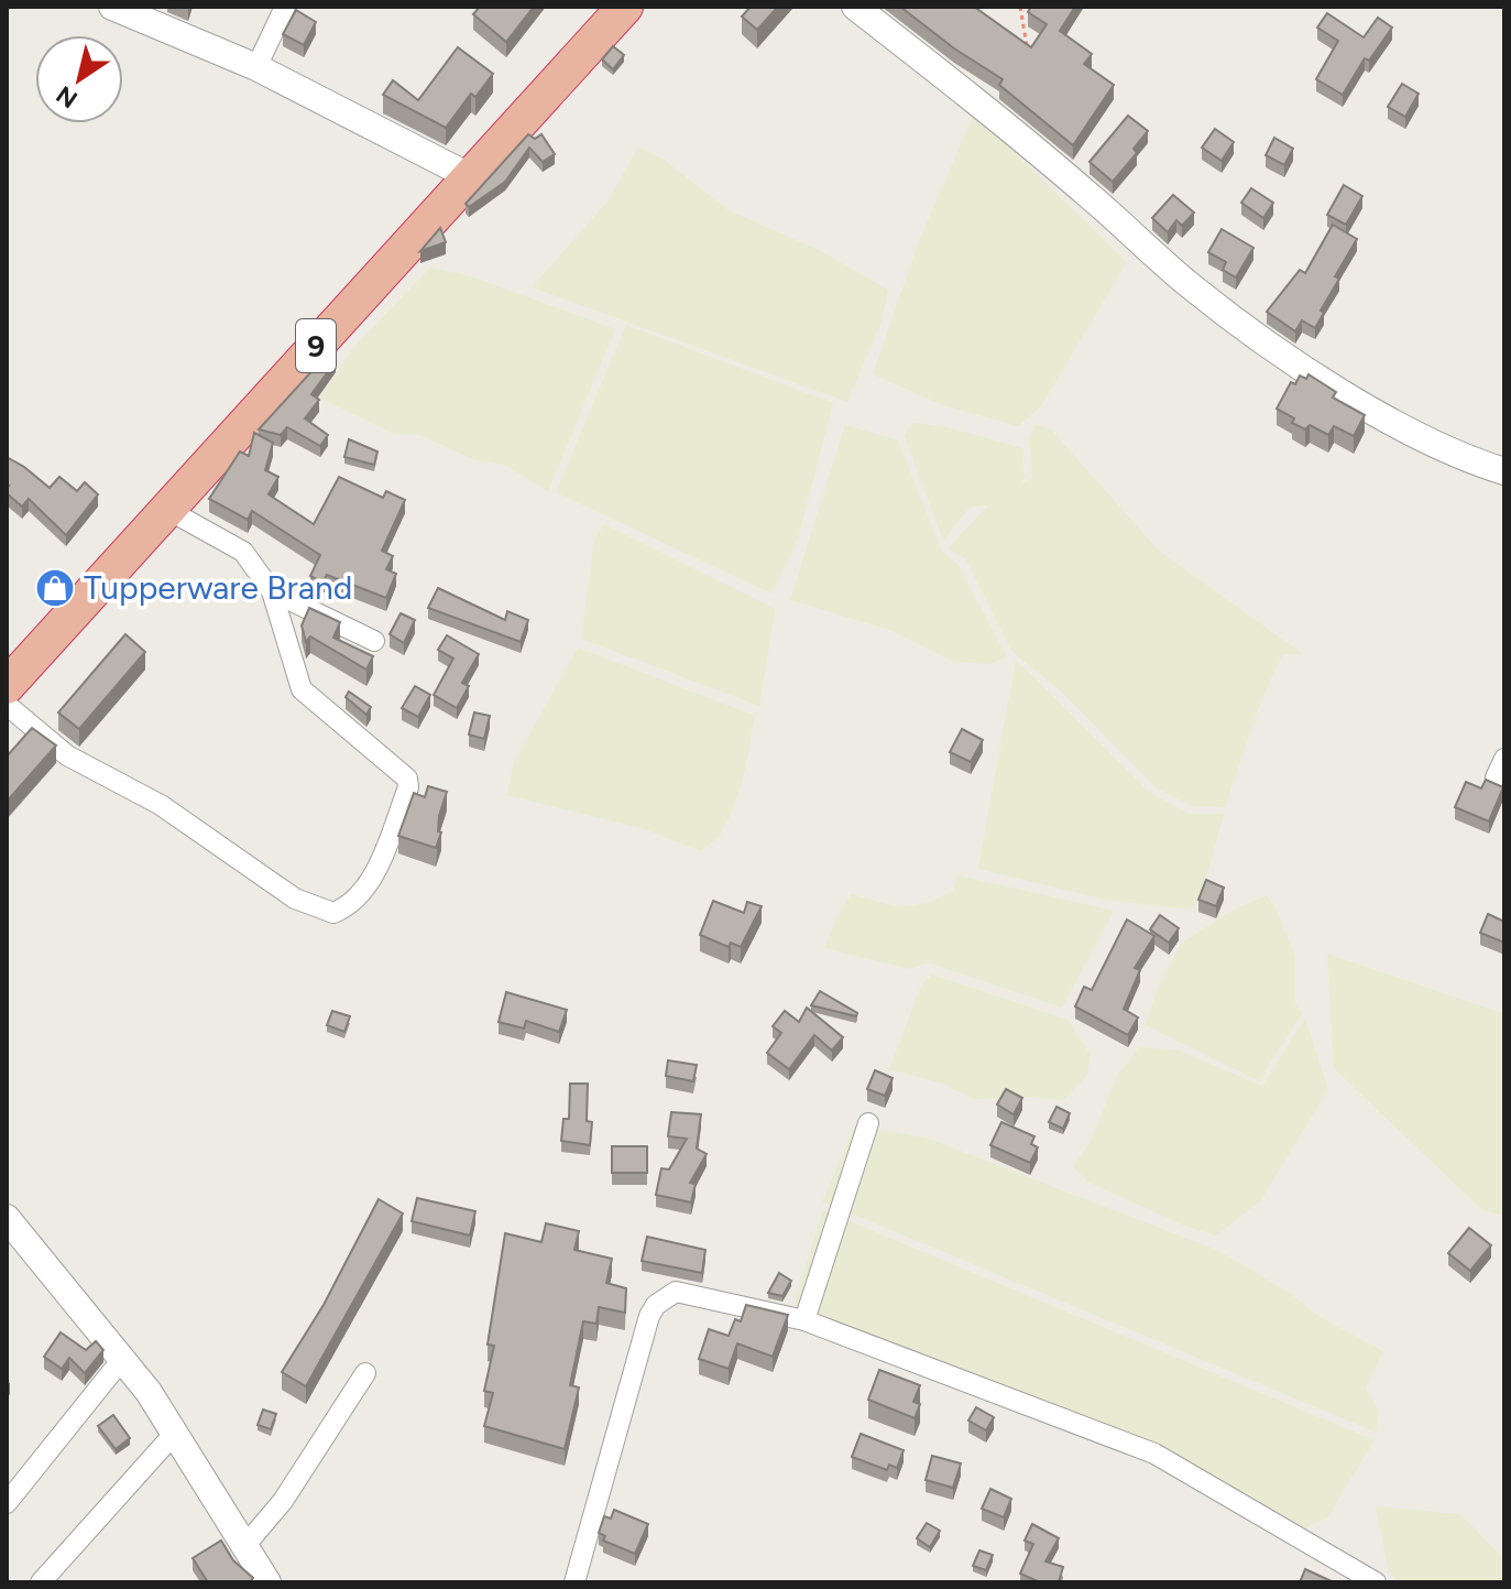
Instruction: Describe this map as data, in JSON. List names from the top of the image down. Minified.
{"streets":{"highway":["9"]},"places":{"shop":["Tupperware Brand"]},"north":"bottom left"}
